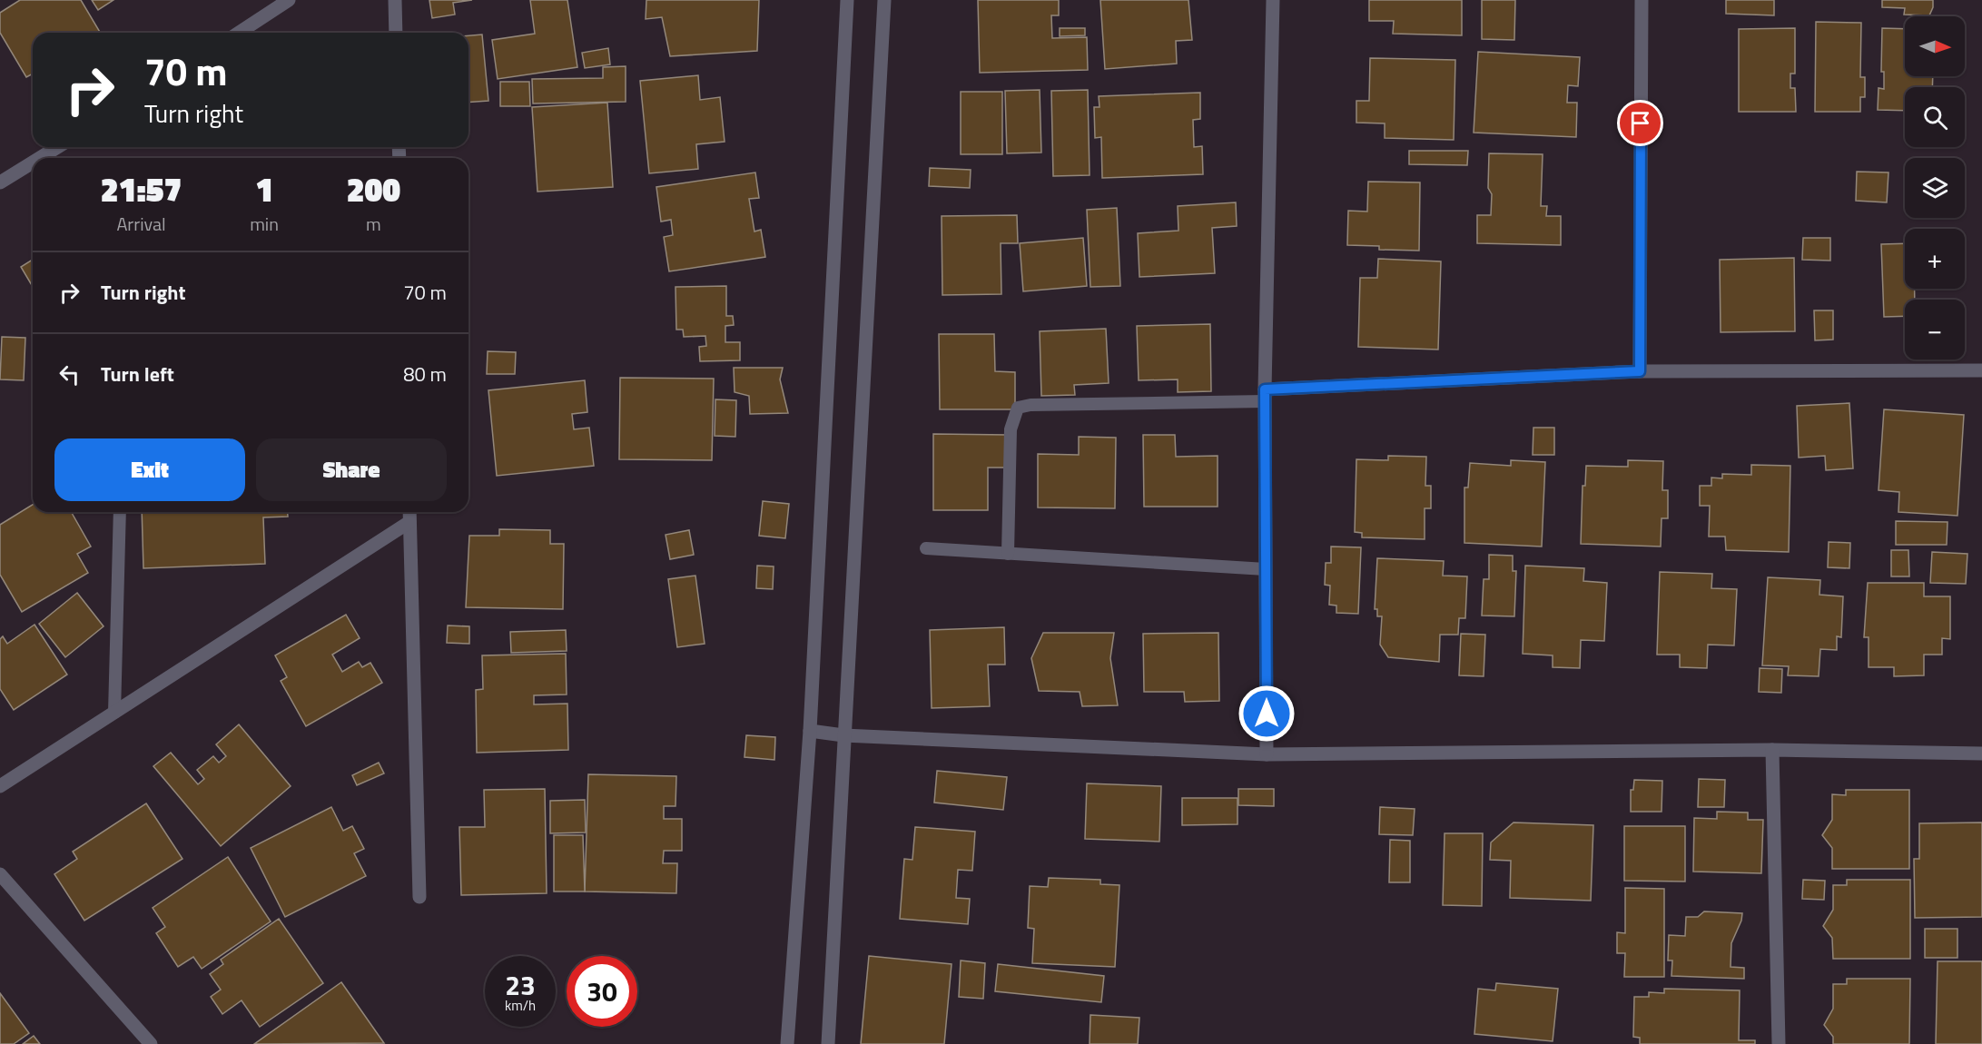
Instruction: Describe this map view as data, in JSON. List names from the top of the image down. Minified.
{"north":"right","page":{"map_buttons":["+","−"],"turn":["70 m","Turn right"],"eta":["21:57","Arrival","1","min","200","m"],"list":[{"name":"Turn right","value":"70 m"},{"name":"Turn left","value":"80 m"}],"buttons":["Exit","Share"],"speed":"23 km/h","limit":"30"}}
